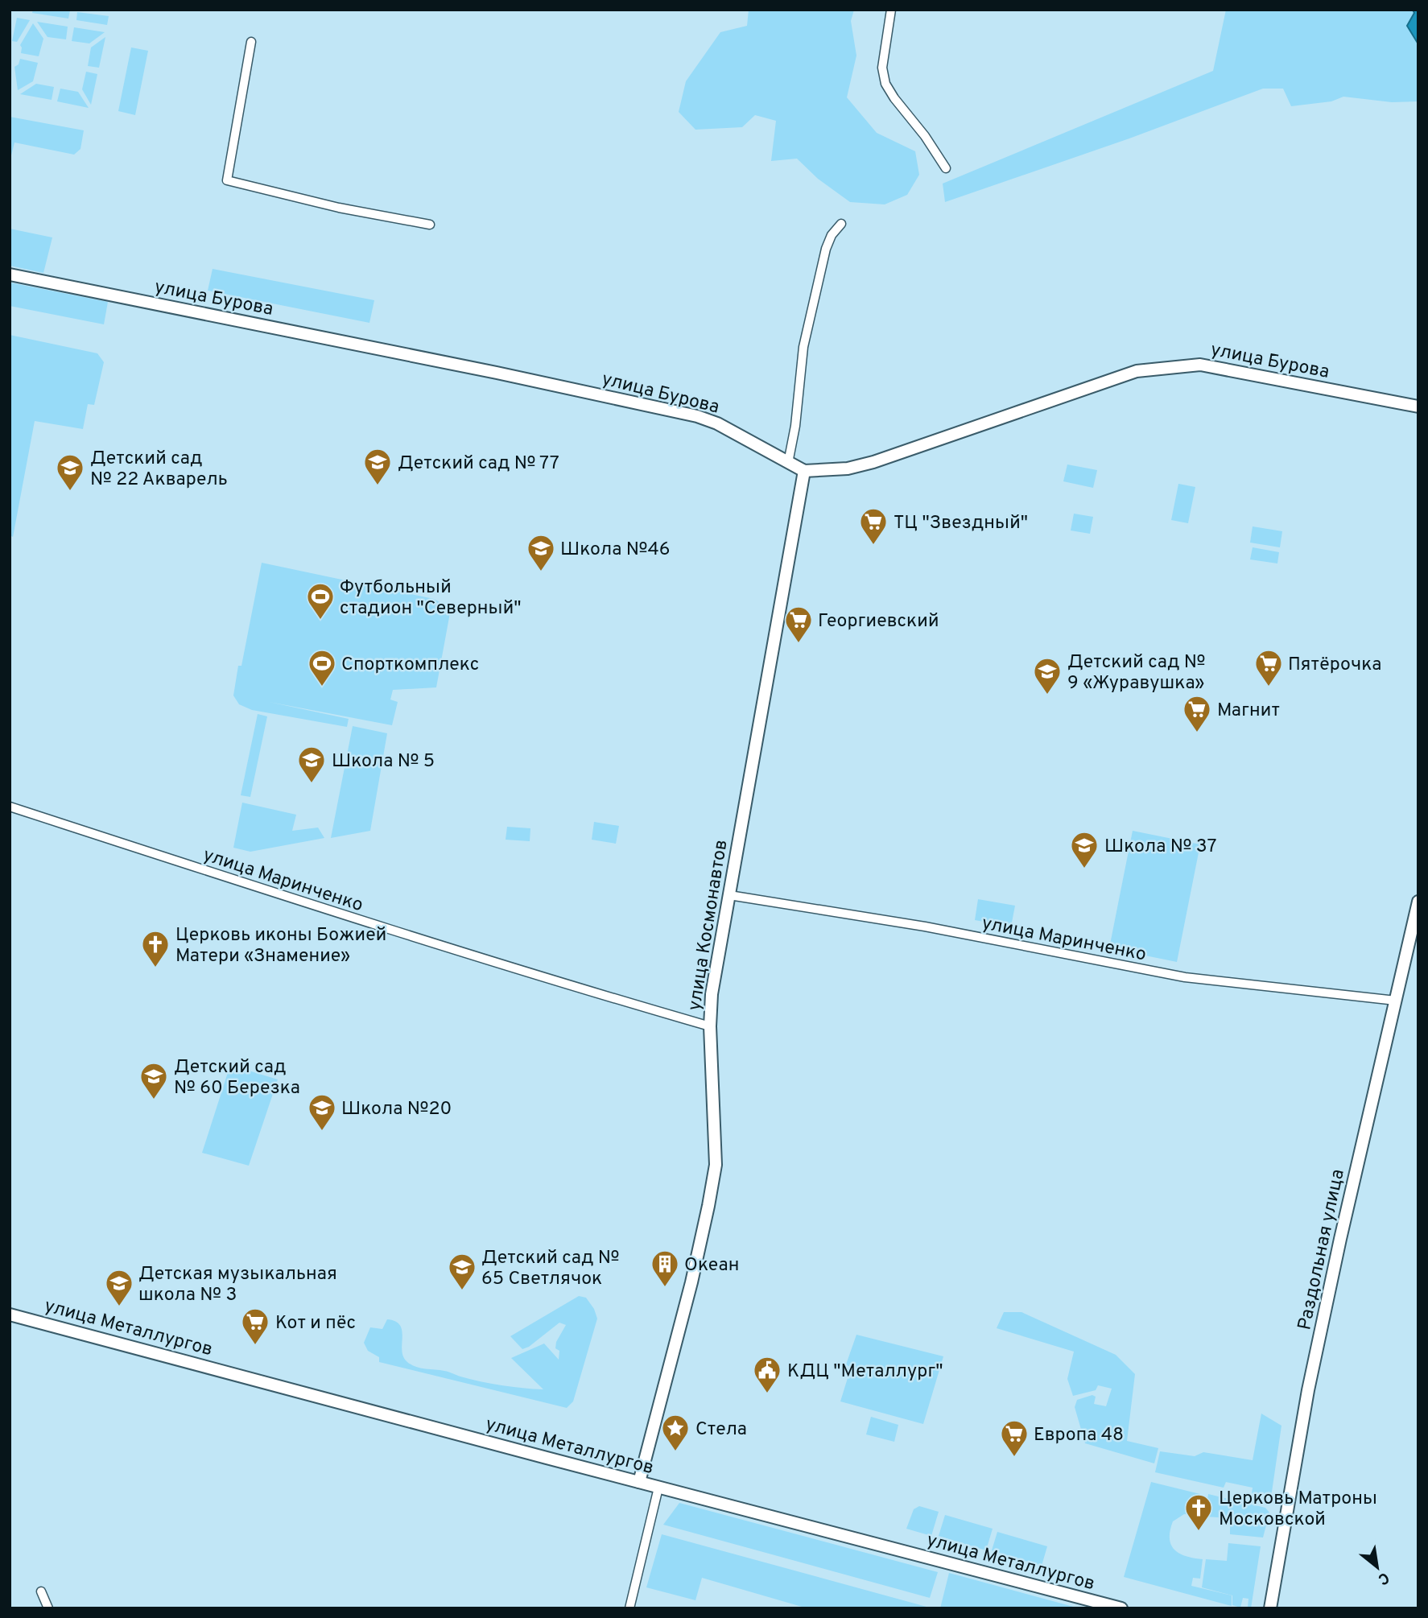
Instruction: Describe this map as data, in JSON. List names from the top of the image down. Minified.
{"streets":{"main road":["улица Бурова","улица Космонавтов","Раздольная улица","улица Металлургов"],"street":["улица Маринченко"]},"crossings":[["улица Бурова","улица Космонавтов"],["улица Маринченко","улица Космонавтов"],["улица Маринченко","Раздольная улица"],["улица Космонавтов","улица Металлургов"]],"places":{"school or university":["Детский сад № 77","Детский сад № 22 Акварель","Школа №46","Детский сад № 9 «Журавушка»","Школа № 5","Школа № 37","Детский сад № 60 Березка","Школа №20","Детский сад № 65 Светлячок","Детская музыкальная школа № 3"],"supermarket":["ТЦ \"Звездный\"","Георгиевский","Пятёрочка","Магнит","Кот и пёс","Европа 48"],"sports":["Футбольный стадион \"Северный\"","Спорткомплекс"],"church":["Церковь иконы Божией Матери «Знамение»","Церковь Матроны Московской"],"building":["Океан"],"public building":["КДЦ \"Металлург\""],"place":["Стела"]},"north":"bottom right"}
